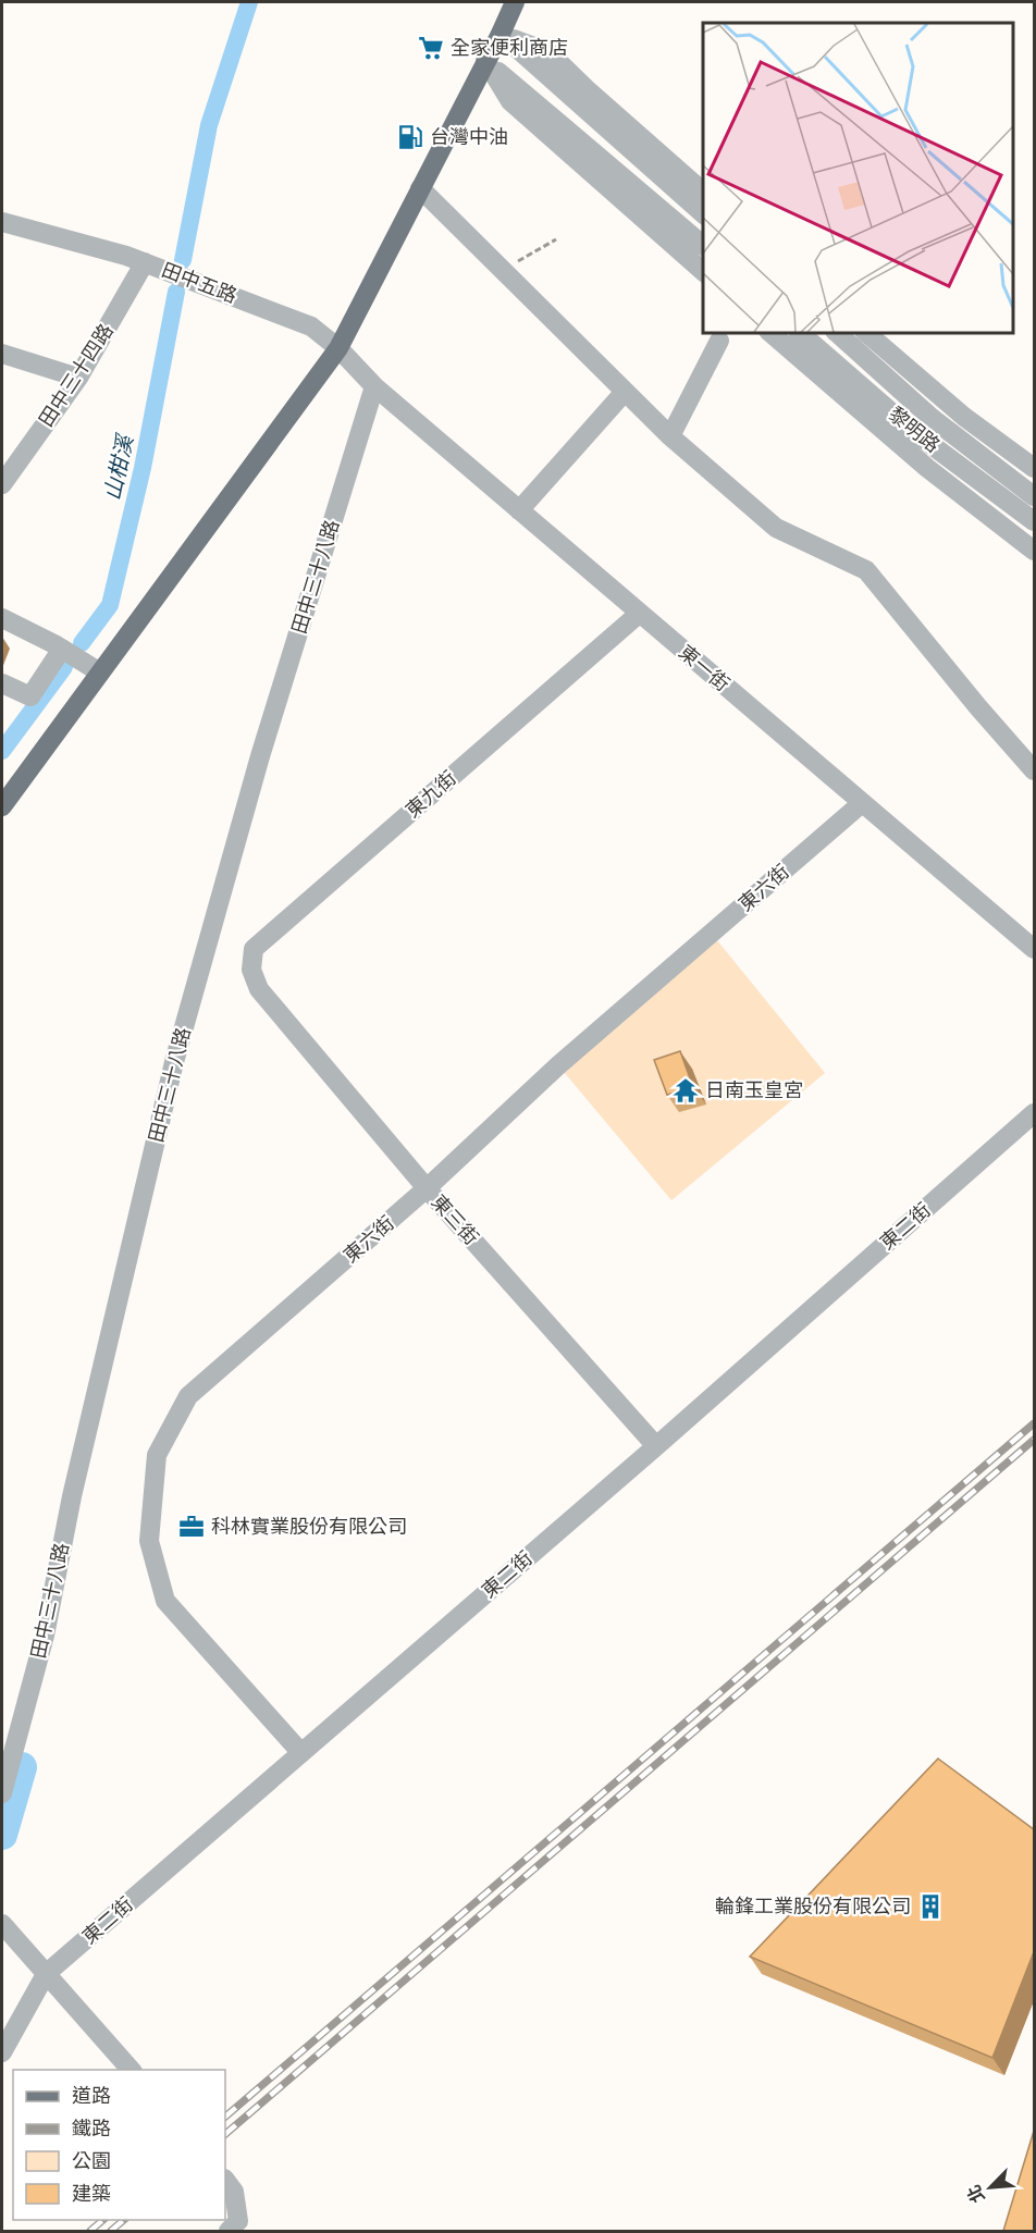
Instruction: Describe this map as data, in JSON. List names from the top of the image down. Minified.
{"streets":{"street":["田中五路","田中三十四路","黎明路","田中三十八路","東一街","東九街","東六街","東三街","東二街"]},"crossings":[["田中五路","田中三十四路"],["田中五路","田中三十八路"],["田中五路","東一街"],["田中三十八路","東一街"],["東一街","東九街"],["東一街","東六街"],["東九街","東三街"],["東六街","東三街"],["東六街","東二街"],["東三街","東二街"]],"water":["山柑溪"],"places":{"supermarket":["全家便利商店"],"fuel station":["台灣中油"],"temple":["日南玉皇宮"],"office":["科林實業股份有限公司"],"building":["輪鋒工業股份有限公司"]},"legend":["道路","鐵路","公園","建築"],"north":"bottom left"}
